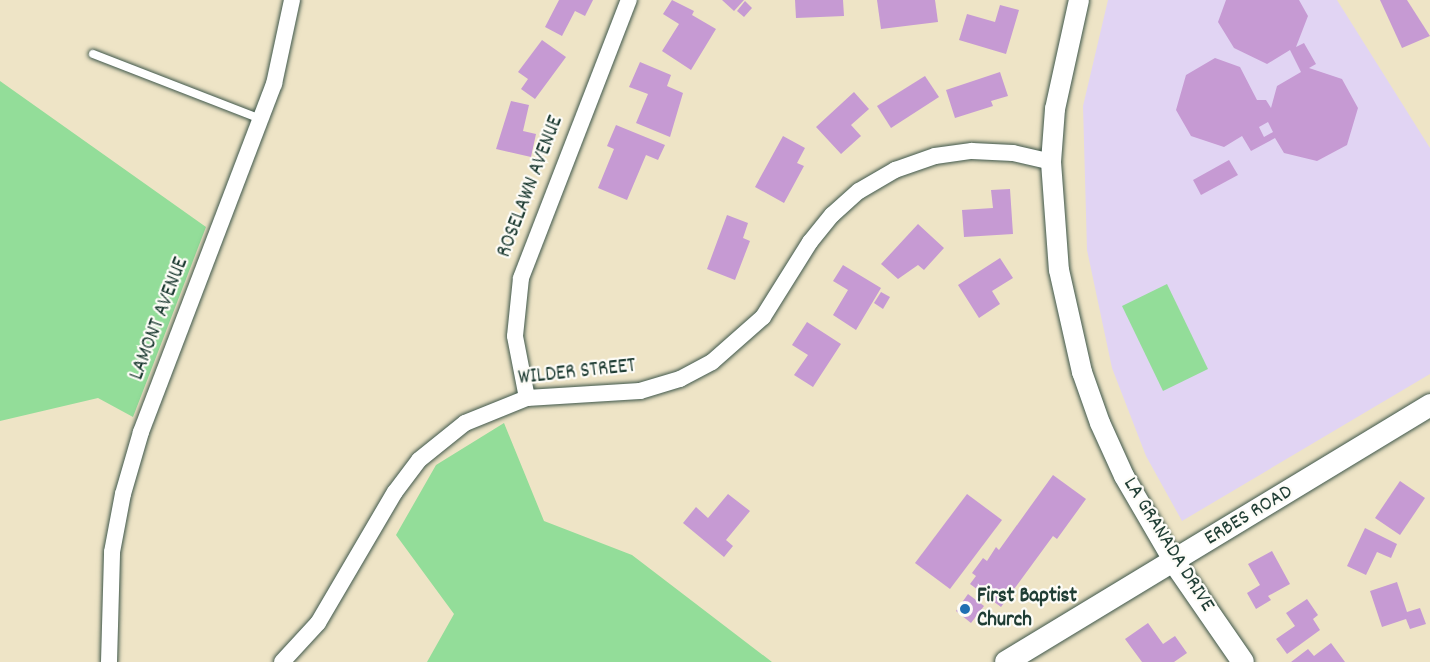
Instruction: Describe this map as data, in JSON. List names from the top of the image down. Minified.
{"streets":{"main road":["ERBES ROAD","LA GRANADA DRIVE"],"street":["ROSELAWN AVENUE","LAMONT AVENUE","WILDER STREET"]},"crossings":[["ROSELAWN AVENUE","WILDER STREET"],["WILDER STREET","LA GRANADA DRIVE"],["ERBES ROAD","LA GRANADA DRIVE"]],"places":["First Baptist Church"]}
